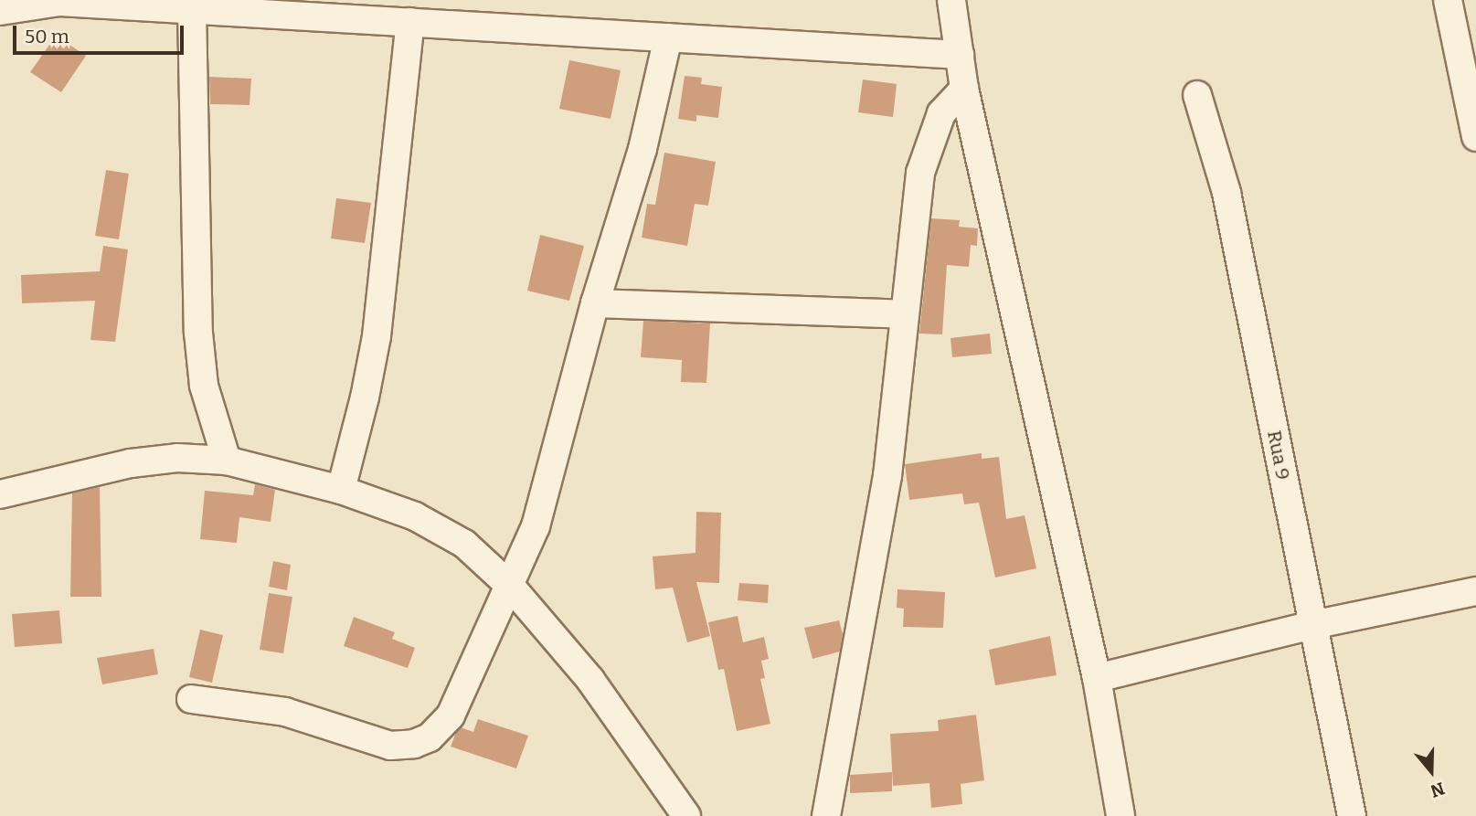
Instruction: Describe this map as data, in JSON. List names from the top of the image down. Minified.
{"streets":{"street":["Rua 9"]},"scale_bar":"50 m","north":"bottom"}
